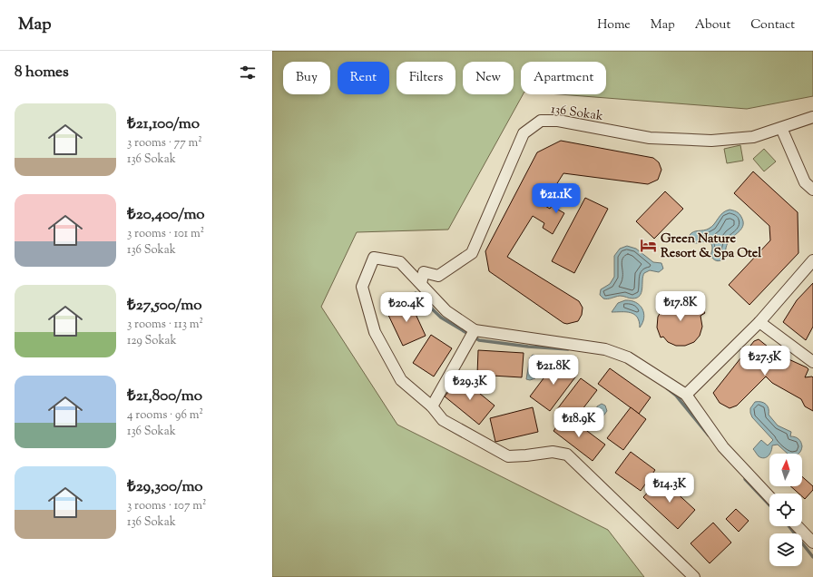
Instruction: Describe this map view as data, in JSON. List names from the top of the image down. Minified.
{"streets":{"street":["136 Sokak"]},"places":{"hotel":["Green Nature Resort & Spa Otel"]},"north":"top","page":{"header":"Map","nav":["Home","Map","About","Contact"],"heading":"8 homes","chip":["Buy","Rent","Filters","New","Apartment"],"list":[{"name":"₺21,100/mo","note":"3 rooms · 77 m² · 136 Sokak"},{"name":"₺20,400/mo","note":"3 rooms · 101 m² · 136 Sokak"},{"name":"₺27,500/mo","note":"3 rooms · 113 m² · 129 Sokak"},{"name":"₺21,800/mo","note":"4 rooms · 96 m² · 136 Sokak"},{"name":"₺29,300/mo","note":"3 rooms · 107 m² · 136 Sokak"}],"price":["₺21.1K","₺17.8K","₺20.4K","₺27.5K","₺21.8K","₺29.3K","₺18.9K","₺14.3K"]}}
